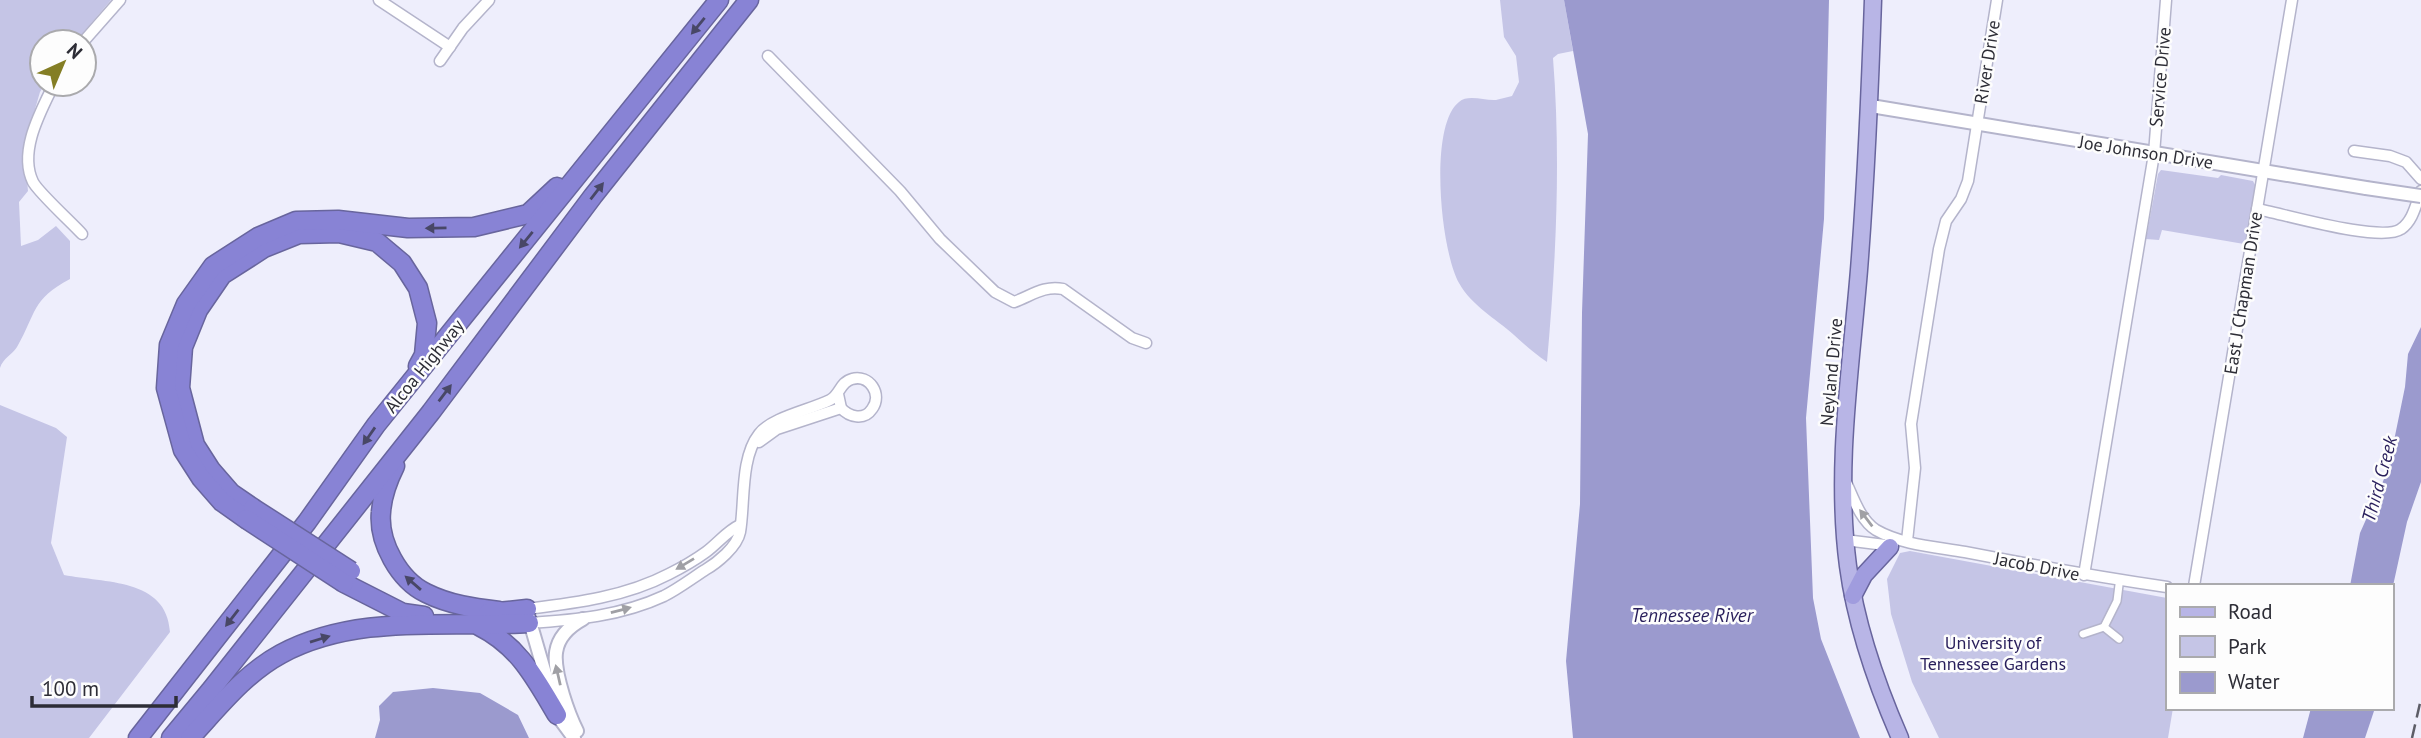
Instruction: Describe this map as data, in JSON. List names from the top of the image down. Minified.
{"streets":{"highway":["Alcoa Highway"],"main road":["Neyland Drive"],"street":["River Drive","Service Drive","Joe Johnson Drive","East J Chapman Drive","Jacob Drive"]},"crossings":[["River Drive","Joe Johnson Drive"],["River Drive","Jacob Drive"],["Service Drive","Joe Johnson Drive"],["Service Drive","Jacob Drive"],["Joe Johnson Drive","East J Chapman Drive"],["Joe Johnson Drive","Neyland Drive"],["Neyland Drive","Jacob Drive"]],"water":["Third Creek","Tennessee River"],"parks":["University of Tennessee Gardens"],"legend":["Road","Park","Water"],"scale_bar":"100 m","north":"top right"}
